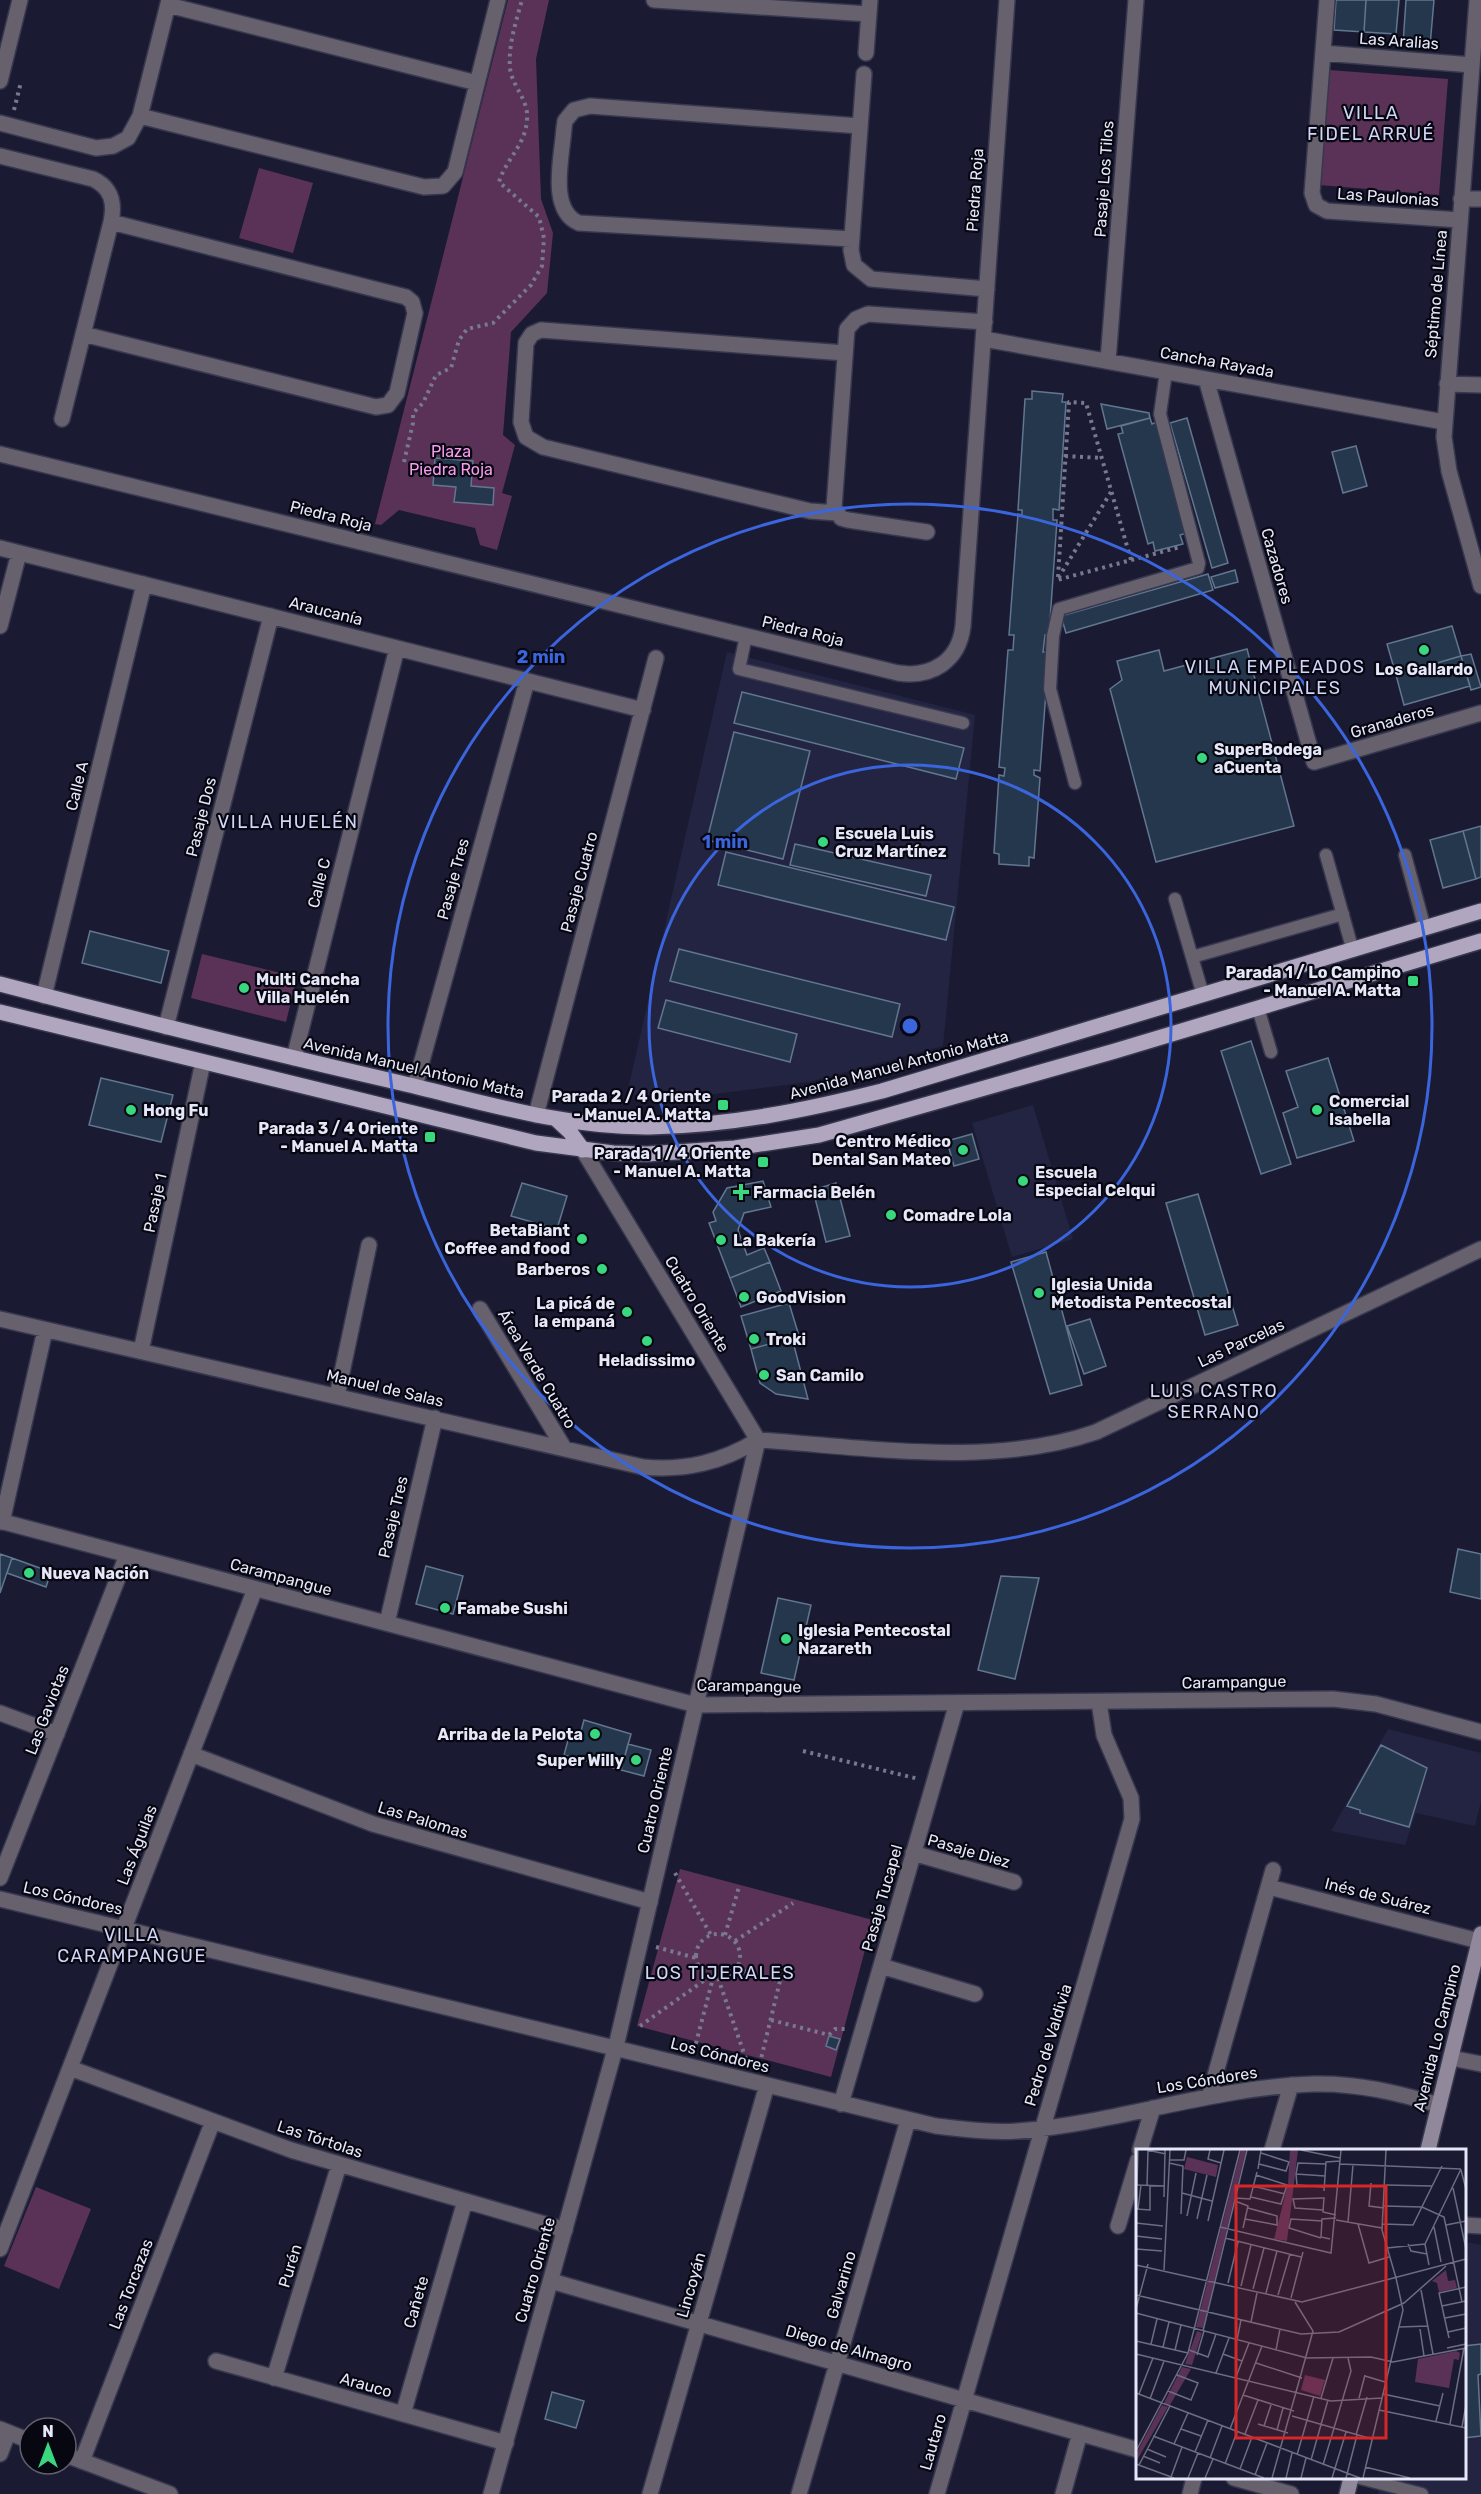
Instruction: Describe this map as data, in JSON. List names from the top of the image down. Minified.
{"streets":{"main road":["Avenida Manuel Antonio Matta","Avenida Lo Campino"],"street":["Las Aralias","Pasaje Los Tilos","Piedra Roja","Las Paulonias","Séptimo de Línea","Cancha Rayada","Cazadores","Araucanía","Granaderos","Calle A","Pasaje Dos","Pasaje Tres","Pasaje Cuatro","Calle C","Pasaje 1","Cuatro Oriente","Las Parcelas","Área Verde Cuatro","Manuel de Salas","Carampangue","Las Gaviotas","Las Palomas","Las Águilas","Pasaje Diez","Inés de Suárez","Los Cóndores","Pasaje Tucapel","Pedro de Valdivia","Las Tórtolas","Purén","Las Torcazas","Lincoyán","Galvarino","Cañete","Diego de Almagro","Arauco","Lautaro"]},"crossings":[["Las Aralias","Las Paulonias"],["Las Aralias","Séptimo de Línea"],["Pasaje Los Tilos","Cancha Rayada"],["Piedra Roja","Cancha Rayada"],["Las Paulonias","Séptimo de Línea"],["Séptimo de Línea","Cancha Rayada"],["Cancha Rayada","Cazadores"],["Cazadores","Granaderos"],["Araucanía","Calle A"],["Araucanía","Pasaje Dos"],["Araucanía","Pasaje Tres"],["Araucanía","Pasaje Cuatro"],["Araucanía","Calle C"],["Calle A","Avenida Manuel Antonio Matta"],["Pasaje Dos","Avenida Manuel Antonio Matta"],["Pasaje Tres","Avenida Manuel Antonio Matta"],["Pasaje Tres","Manuel de Salas"],["Pasaje Tres","Carampangue"],["Pasaje Cuatro","Avenida Manuel Antonio Matta"],["Calle C","Avenida Manuel Antonio Matta"],["Pasaje 1","Manuel de Salas"],["Cuatro Oriente","Las Parcelas"],["Cuatro Oriente","Manuel de Salas"],["Cuatro Oriente","Carampangue"],["Cuatro Oriente","Las Palomas"],["Cuatro Oriente","Los Cóndores"],["Cuatro Oriente","Las Tórtolas"],["Cuatro Oriente","Diego de Almagro"],["Cuatro Oriente","Arauco"],["Las Parcelas","Manuel de Salas"],["Área Verde Cuatro","Manuel de Salas"],["Carampangue","Las Gaviotas"],["Carampangue","Las Águilas"],["Carampangue","Pasaje Tucapel"],["Carampangue","Pedro de Valdivia"],["Las Palomas","Las Águilas"],["Las Águilas","Los Cóndores"],["Las Águilas","Las Tórtolas"],["Pasaje Diez","Pasaje Tucapel"],["Inés de Suárez","Avenida Lo Campino"],["Los Cóndores","Pasaje Tucapel"],["Los Cóndores","Avenida Lo Campino"],["Los Cóndores","Pedro de Valdivia"],["Los Cóndores","Lincoyán"],["Los Cóndores","Galvarino"],["Pedro de Valdivia","Diego de Almagro"],["Pedro de Valdivia","Lautaro"],["Las Tórtolas","Purén"],["Las Tórtolas","Las Torcazas"],["Las Tórtolas","Cañete"],["Purén","Arauco"],["Lincoyán","Diego de Almagro"],["Galvarino","Diego de Almagro"],["Cañete","Arauco"],["Diego de Almagro","Lautaro"]],"districts":["VILLA FIDEL ARRUÉ","VILLA EMPLEADOS MUNICIPALES","VILLA HUELÉN","LUIS CASTRO SERRANO","VILLA CARAMPANGUE","LOS TIJERALES"],"parks":["Plaza Piedra Roja"],"places":{"other":["Los Gallardo","SuperBodega aCuenta","Escuela Luis Cruz Martínez","Multi Cancha Villa Huelén","Hong Fu","Comercial Isabella","Centro Médico Dental San Mateo","Escuela Especial Celqui","Comadre Lola","BetaBiant Coffee and food","La Bakería","Barberos","Iglesia Unida Metodista Pentecostal","GoodVision","La picá de la empaná","Troki","Heladissimo","San Camilo","Nueva Nación","Famabe Sushi","Iglesia Pentecostal Nazareth","Arriba de la Pelota","Super Willy"],"transit":["Parada 1 / Lo Campino - Manuel A. Matta","Parada 2 / 4 Oriente - Manuel A. Matta","Parada 3 / 4 Oriente - Manuel A. Matta","Parada 1 / 4 Oriente - Manuel A. Matta"],"health":["Farmacia Belén"]},"north":"top","rings":["2 min","1 min"]}
